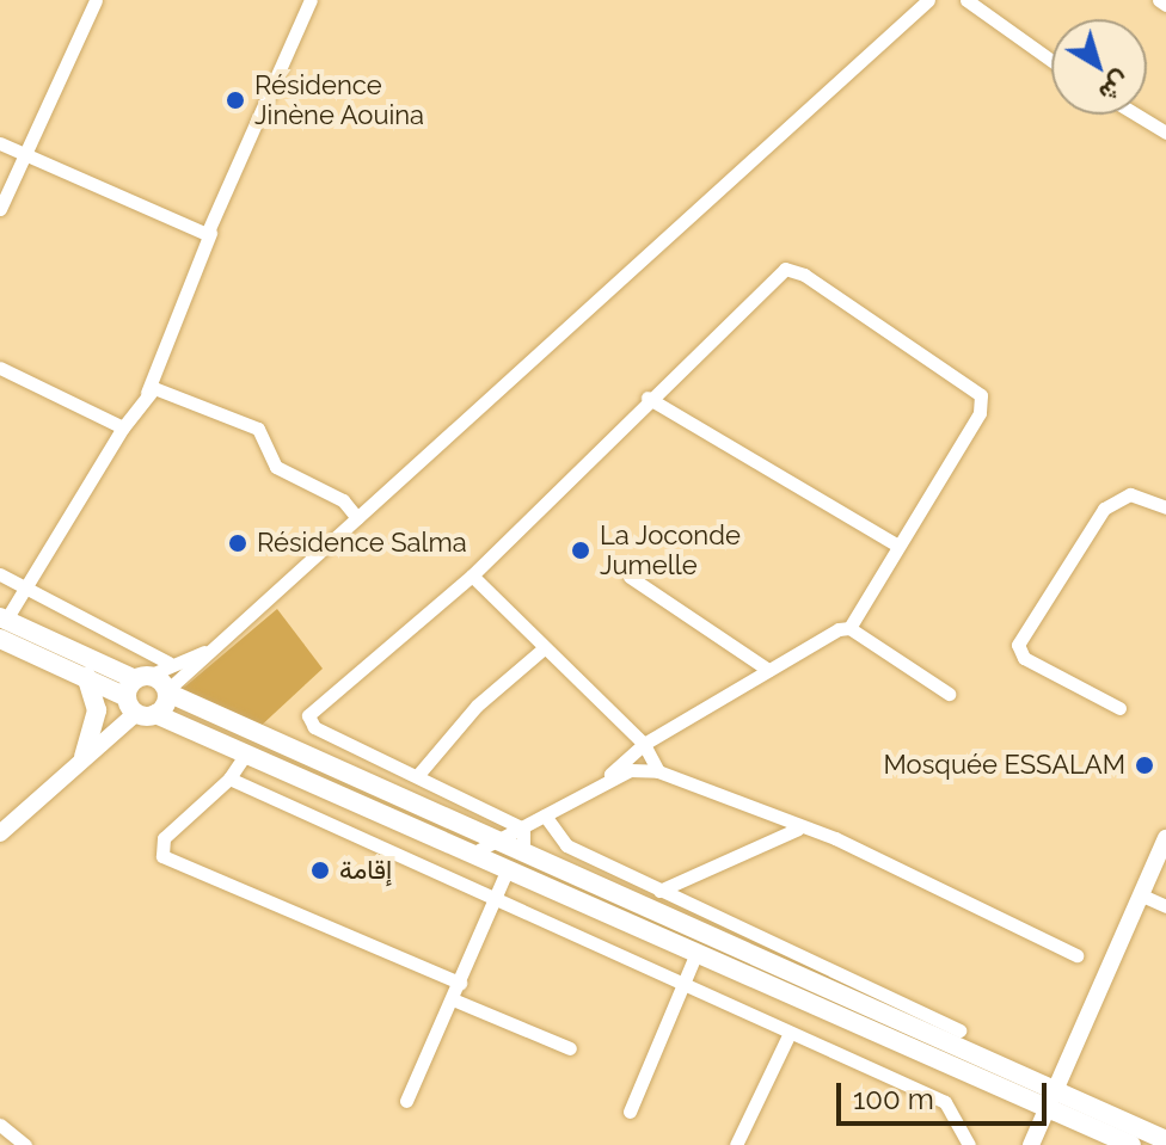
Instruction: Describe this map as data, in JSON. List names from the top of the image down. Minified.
{"places":["Résidence Jinène Aouina","Résidence Salma","La Joconde Jumelle","Mosquée ESSALAM","إقامة"],"scale_bar":"100 m","north":"bottom right"}
